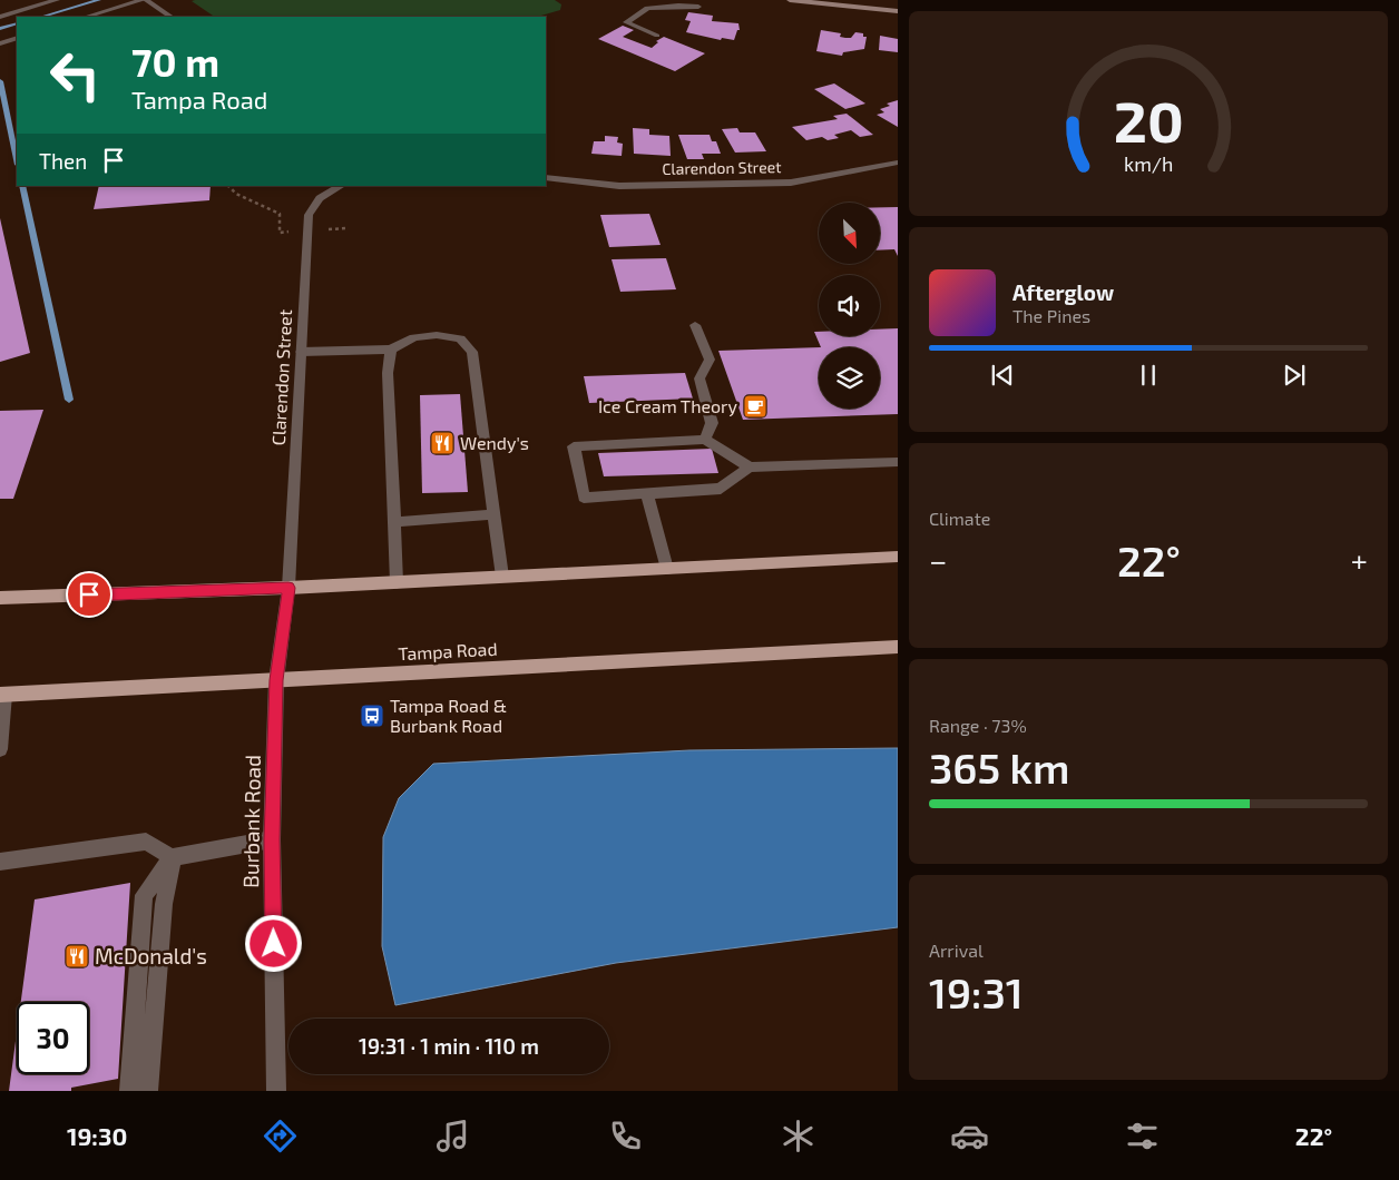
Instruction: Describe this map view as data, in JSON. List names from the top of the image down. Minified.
{"streets":{"main road":["Tampa Road"],"street":["Clarendon Street","Burbank Road"]},"crossings":[["Clarendon Street","Burbank Road"],["Tampa Road","Burbank Road"]],"places":{"cafe":["Ice Cream Theory"],"restaurant":["Wendy's","McDonald's"],"bus stop":["Tampa Road & Burbank Road"]},"north":"bottom right","page":{"turn":["70 m","Tampa Road"],"then":"Then","song":["Afterglow","The Pines"],"tile":["Climate",["Range · 73%","365 km"],["Arrival","19:31"]],"heat":["−","22°","+"],"limit":"30","trip":"19:31 · 1 min · 110 m","tabs":["19:30","22°"],"gauge":["20","km/h"]}}
